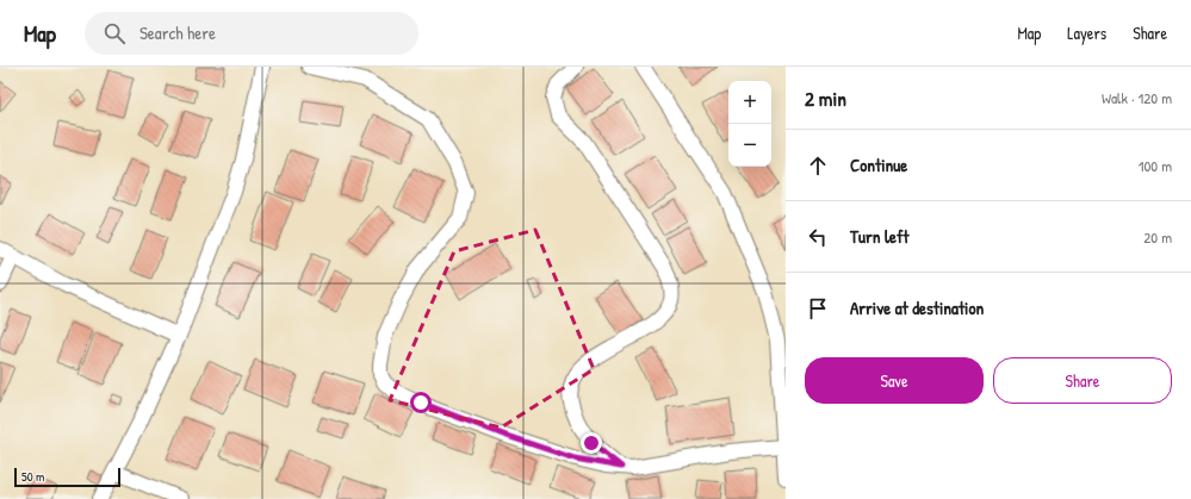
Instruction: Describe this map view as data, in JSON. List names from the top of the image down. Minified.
{"scale_bar":"50 m","page":{"header":"Map","search":"Search here","nav":["Map","Layers","Share"],"heading":["2 min","Walk · 120 m"],"map_buttons":["+","−"],"list":[["Continue","100 m"],["Turn left","20 m"],"Arrive at destination"],"buttons":["Save","Share"],"scale":"50 m"}}
